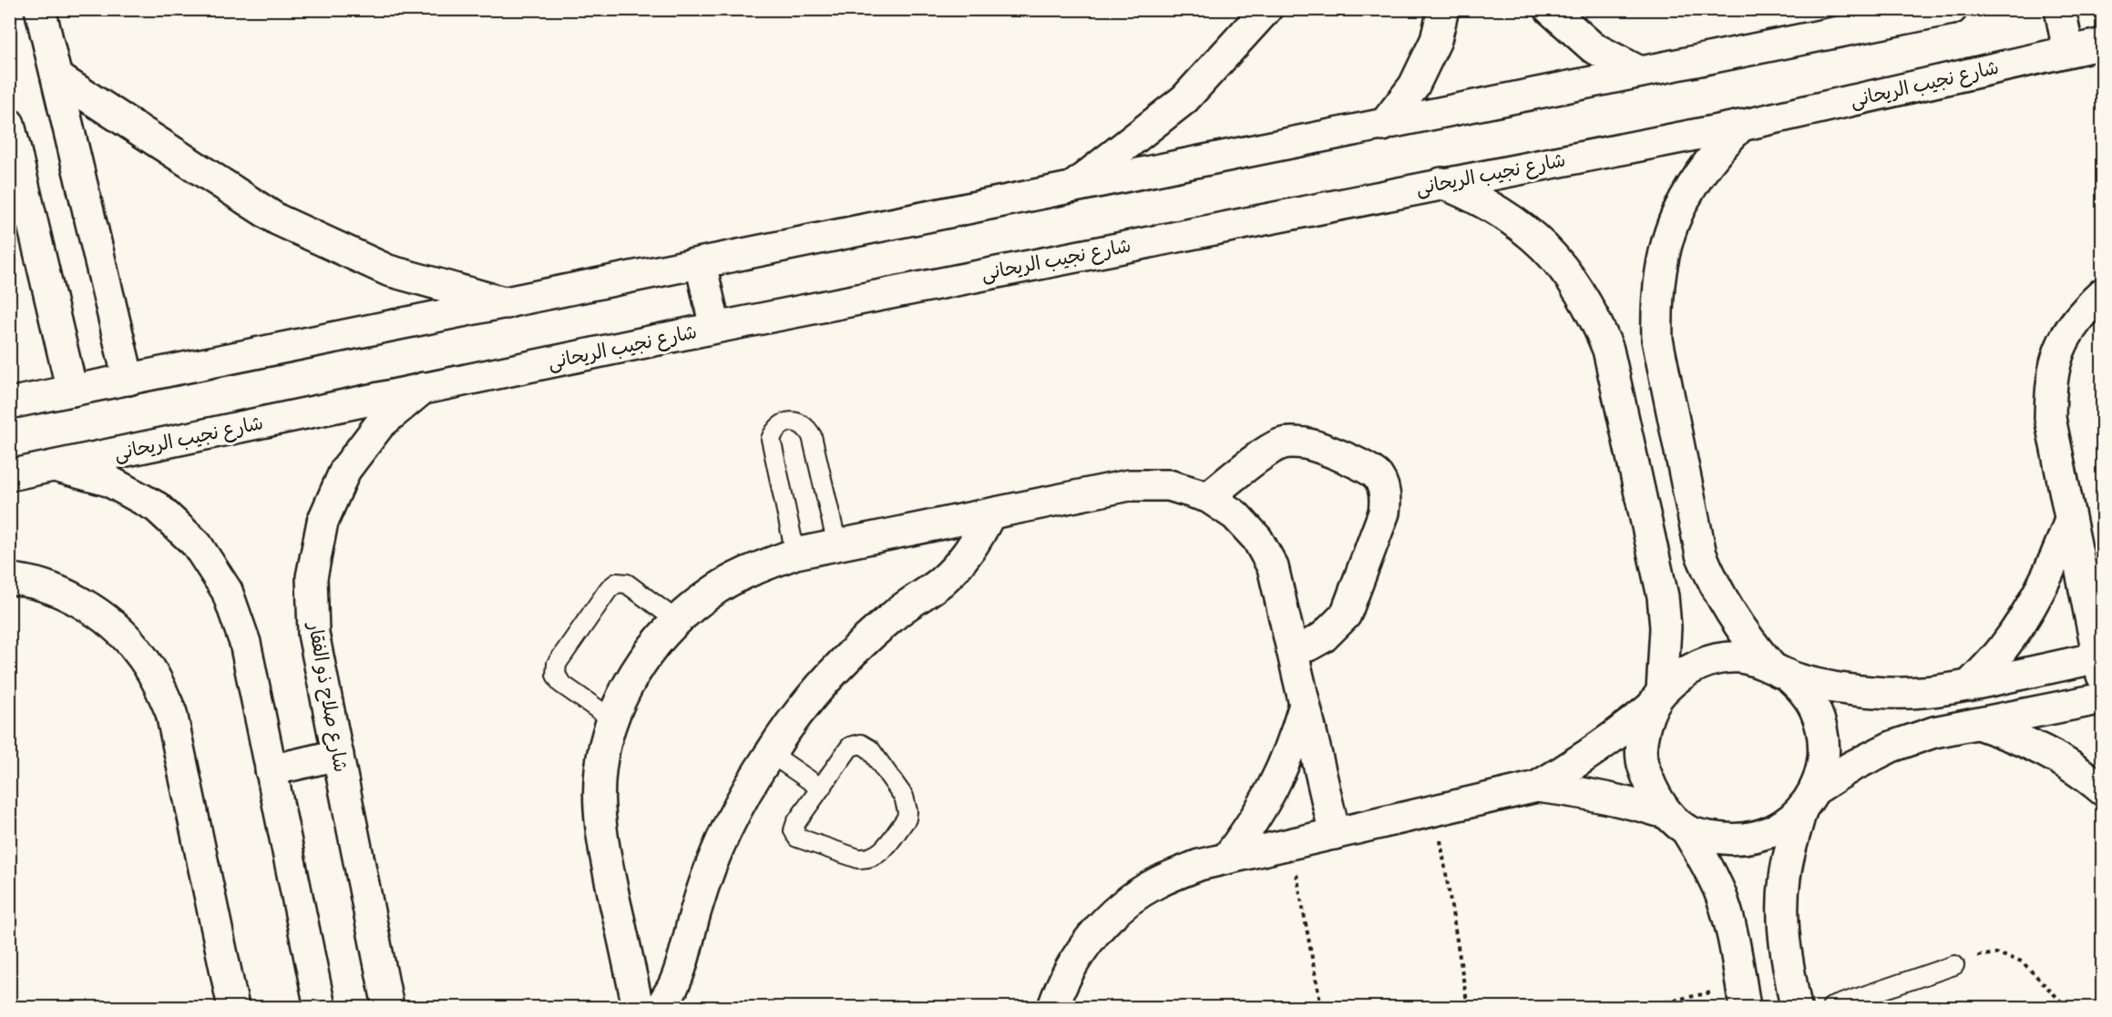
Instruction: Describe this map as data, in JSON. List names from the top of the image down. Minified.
{"streets":{"street":["شارع نجيب الريحانى","شارع صلاح ذو الفقار"]},"crossings":[["شارع نجيب الريحانى","شارع صلاح ذو الفقار"]]}
